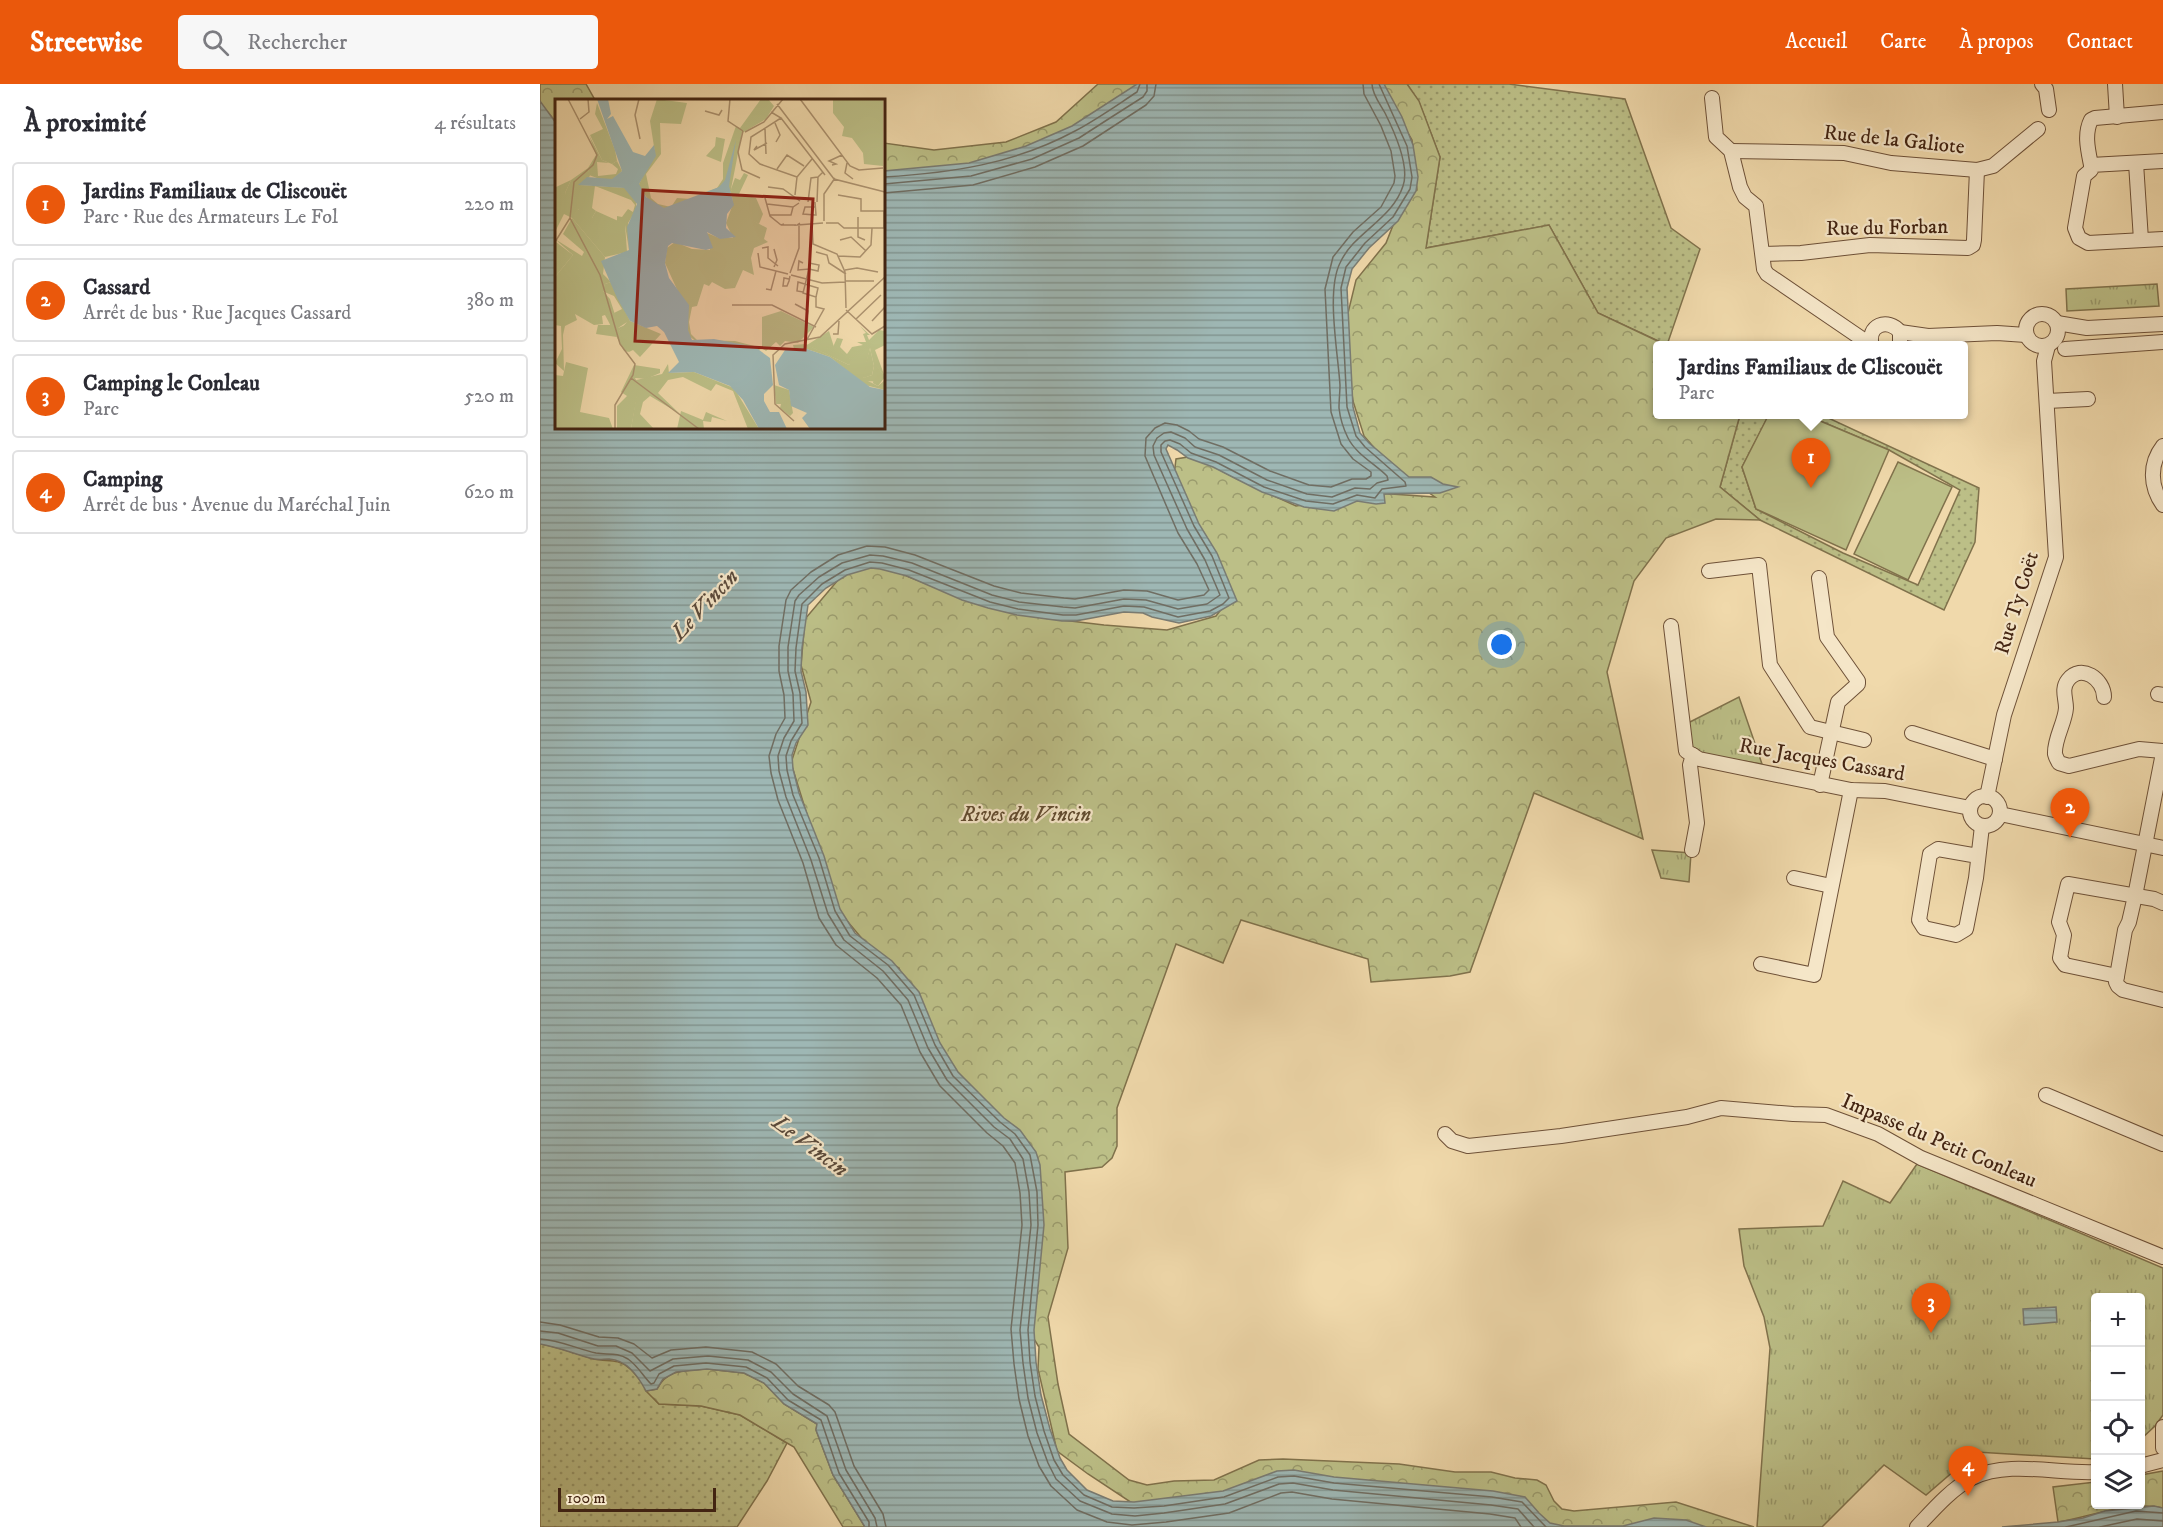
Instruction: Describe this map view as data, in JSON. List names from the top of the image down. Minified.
{"streets":{"street":["Rue de la Galiote","Rue du Forban","Rue Ty Coët","Rue Jacques Cassard","Impasse du Petit Conleau"]},"crossings":[["Rue de la Galiote","Rue du Forban"],["Rue Ty Coët","Rue Jacques Cassard"]],"water":["Le Vincin"],"parks":["Rives du Vincin"],"scale_bar":"100 m","page":{"header":"Streetwise","search":"Rechercher","nav":["Accueil","Carte","À propos","Contact"],"heading":["À proximité","4 résultats"],"list":[{"mark":"1","name":"Jardins Familiaux de Cliscouët","note":"Parc · Rue des Armateurs Le Fol","value":"220 m"},{"mark":"2","name":"Cassard","note":"Arrêt de bus · Rue Jacques Cassard","value":"380 m"},{"mark":"3","name":"Camping le Conleau","note":"Parc","value":"520 m"},{"mark":"4","name":"Camping","note":"Arrêt de bus · Avenue du Maréchal Juin","value":"620 m"}],"popup":["Jardins Familiaux de Cliscouët","Parc"],"pins":["1","2","3","4"],"map_buttons":["+","−"],"scale":"100 m"}}
